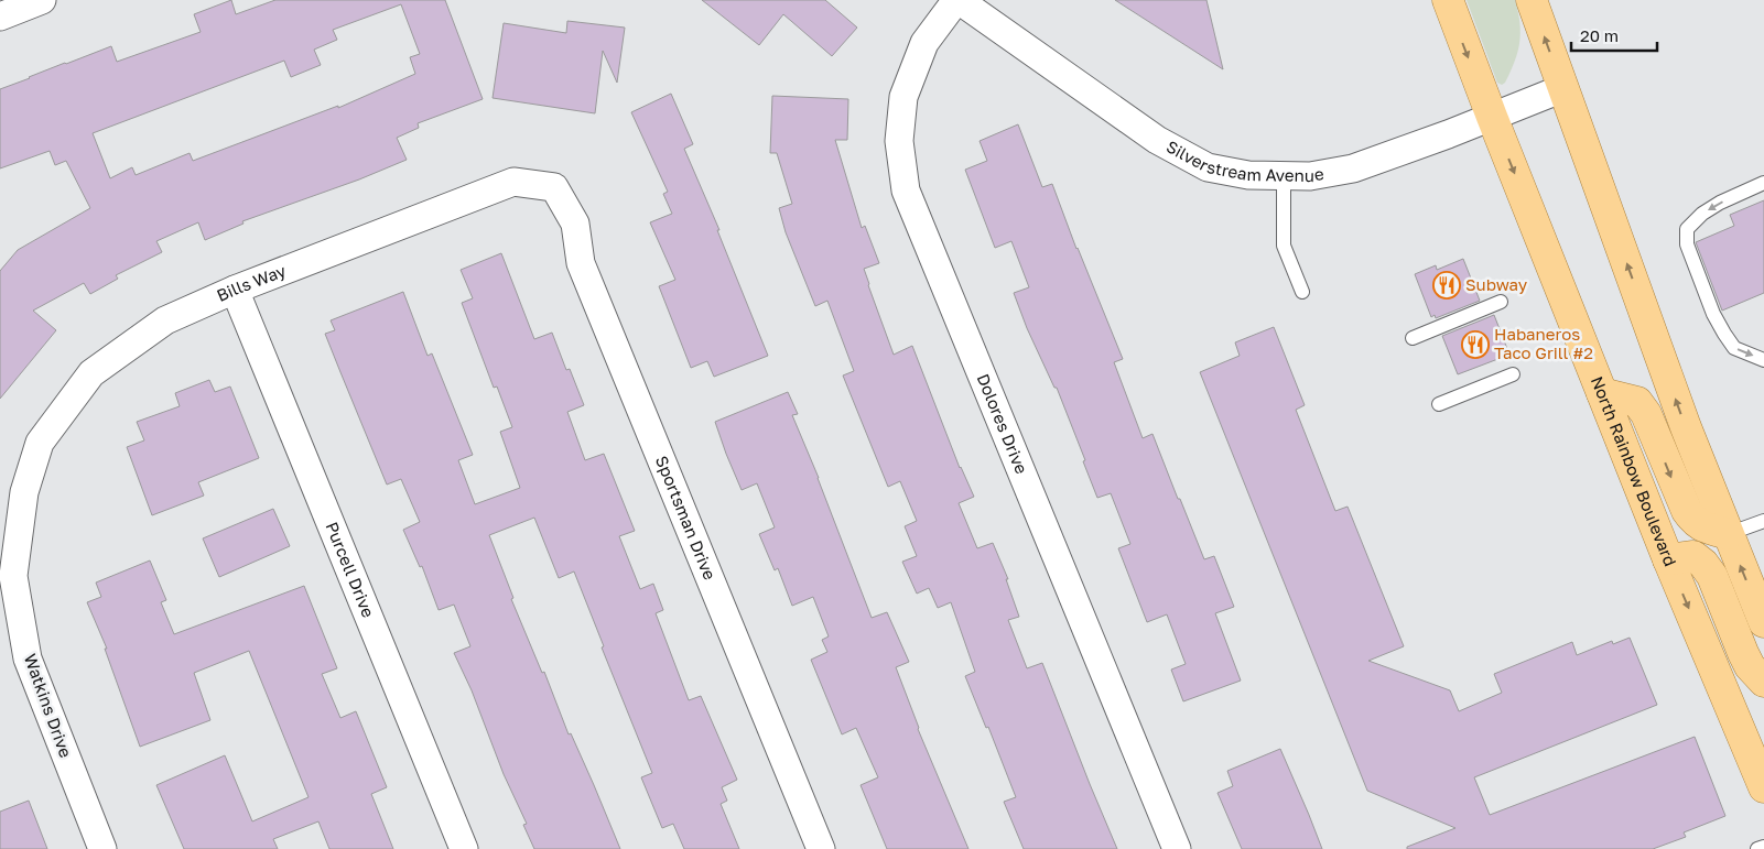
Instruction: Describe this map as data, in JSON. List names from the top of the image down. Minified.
{"streets":{"main road":["North Rainbow Boulevard"],"street":["Silverstream Avenue","Bills Way","Dolores Drive","Sportsman Drive","Purcell Drive","Watkins Drive"]},"crossings":[["Silverstream Avenue","Dolores Drive"],["Silverstream Avenue","North Rainbow Boulevard"],["Bills Way","Sportsman Drive"],["Bills Way","Purcell Drive"],["Bills Way","Watkins Drive"]],"places":{"restaurant":["Subway","Habaneros Taco Grill #2"]},"scale_bar":"20 m"}
